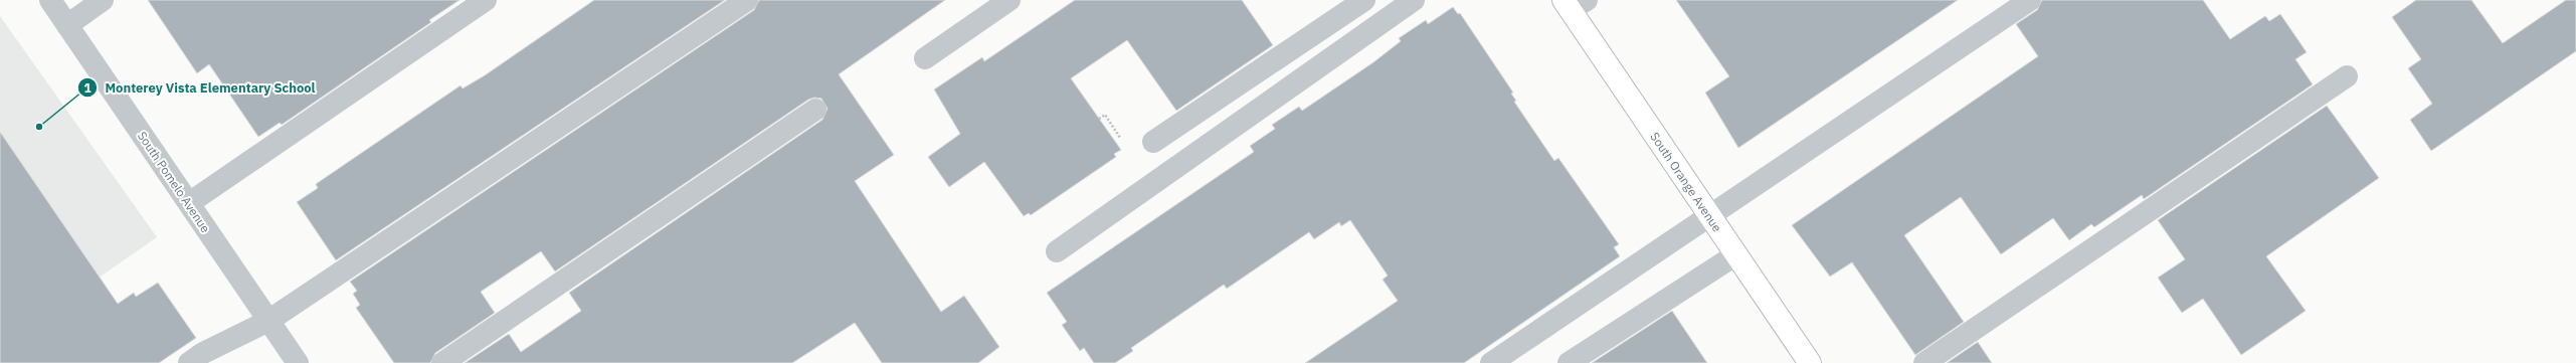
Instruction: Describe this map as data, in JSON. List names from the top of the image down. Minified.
{"streets":{"street":["South Pomelo Avenue","South Orange Avenue"]},"places":["Monterey Vista Elementary School"]}
